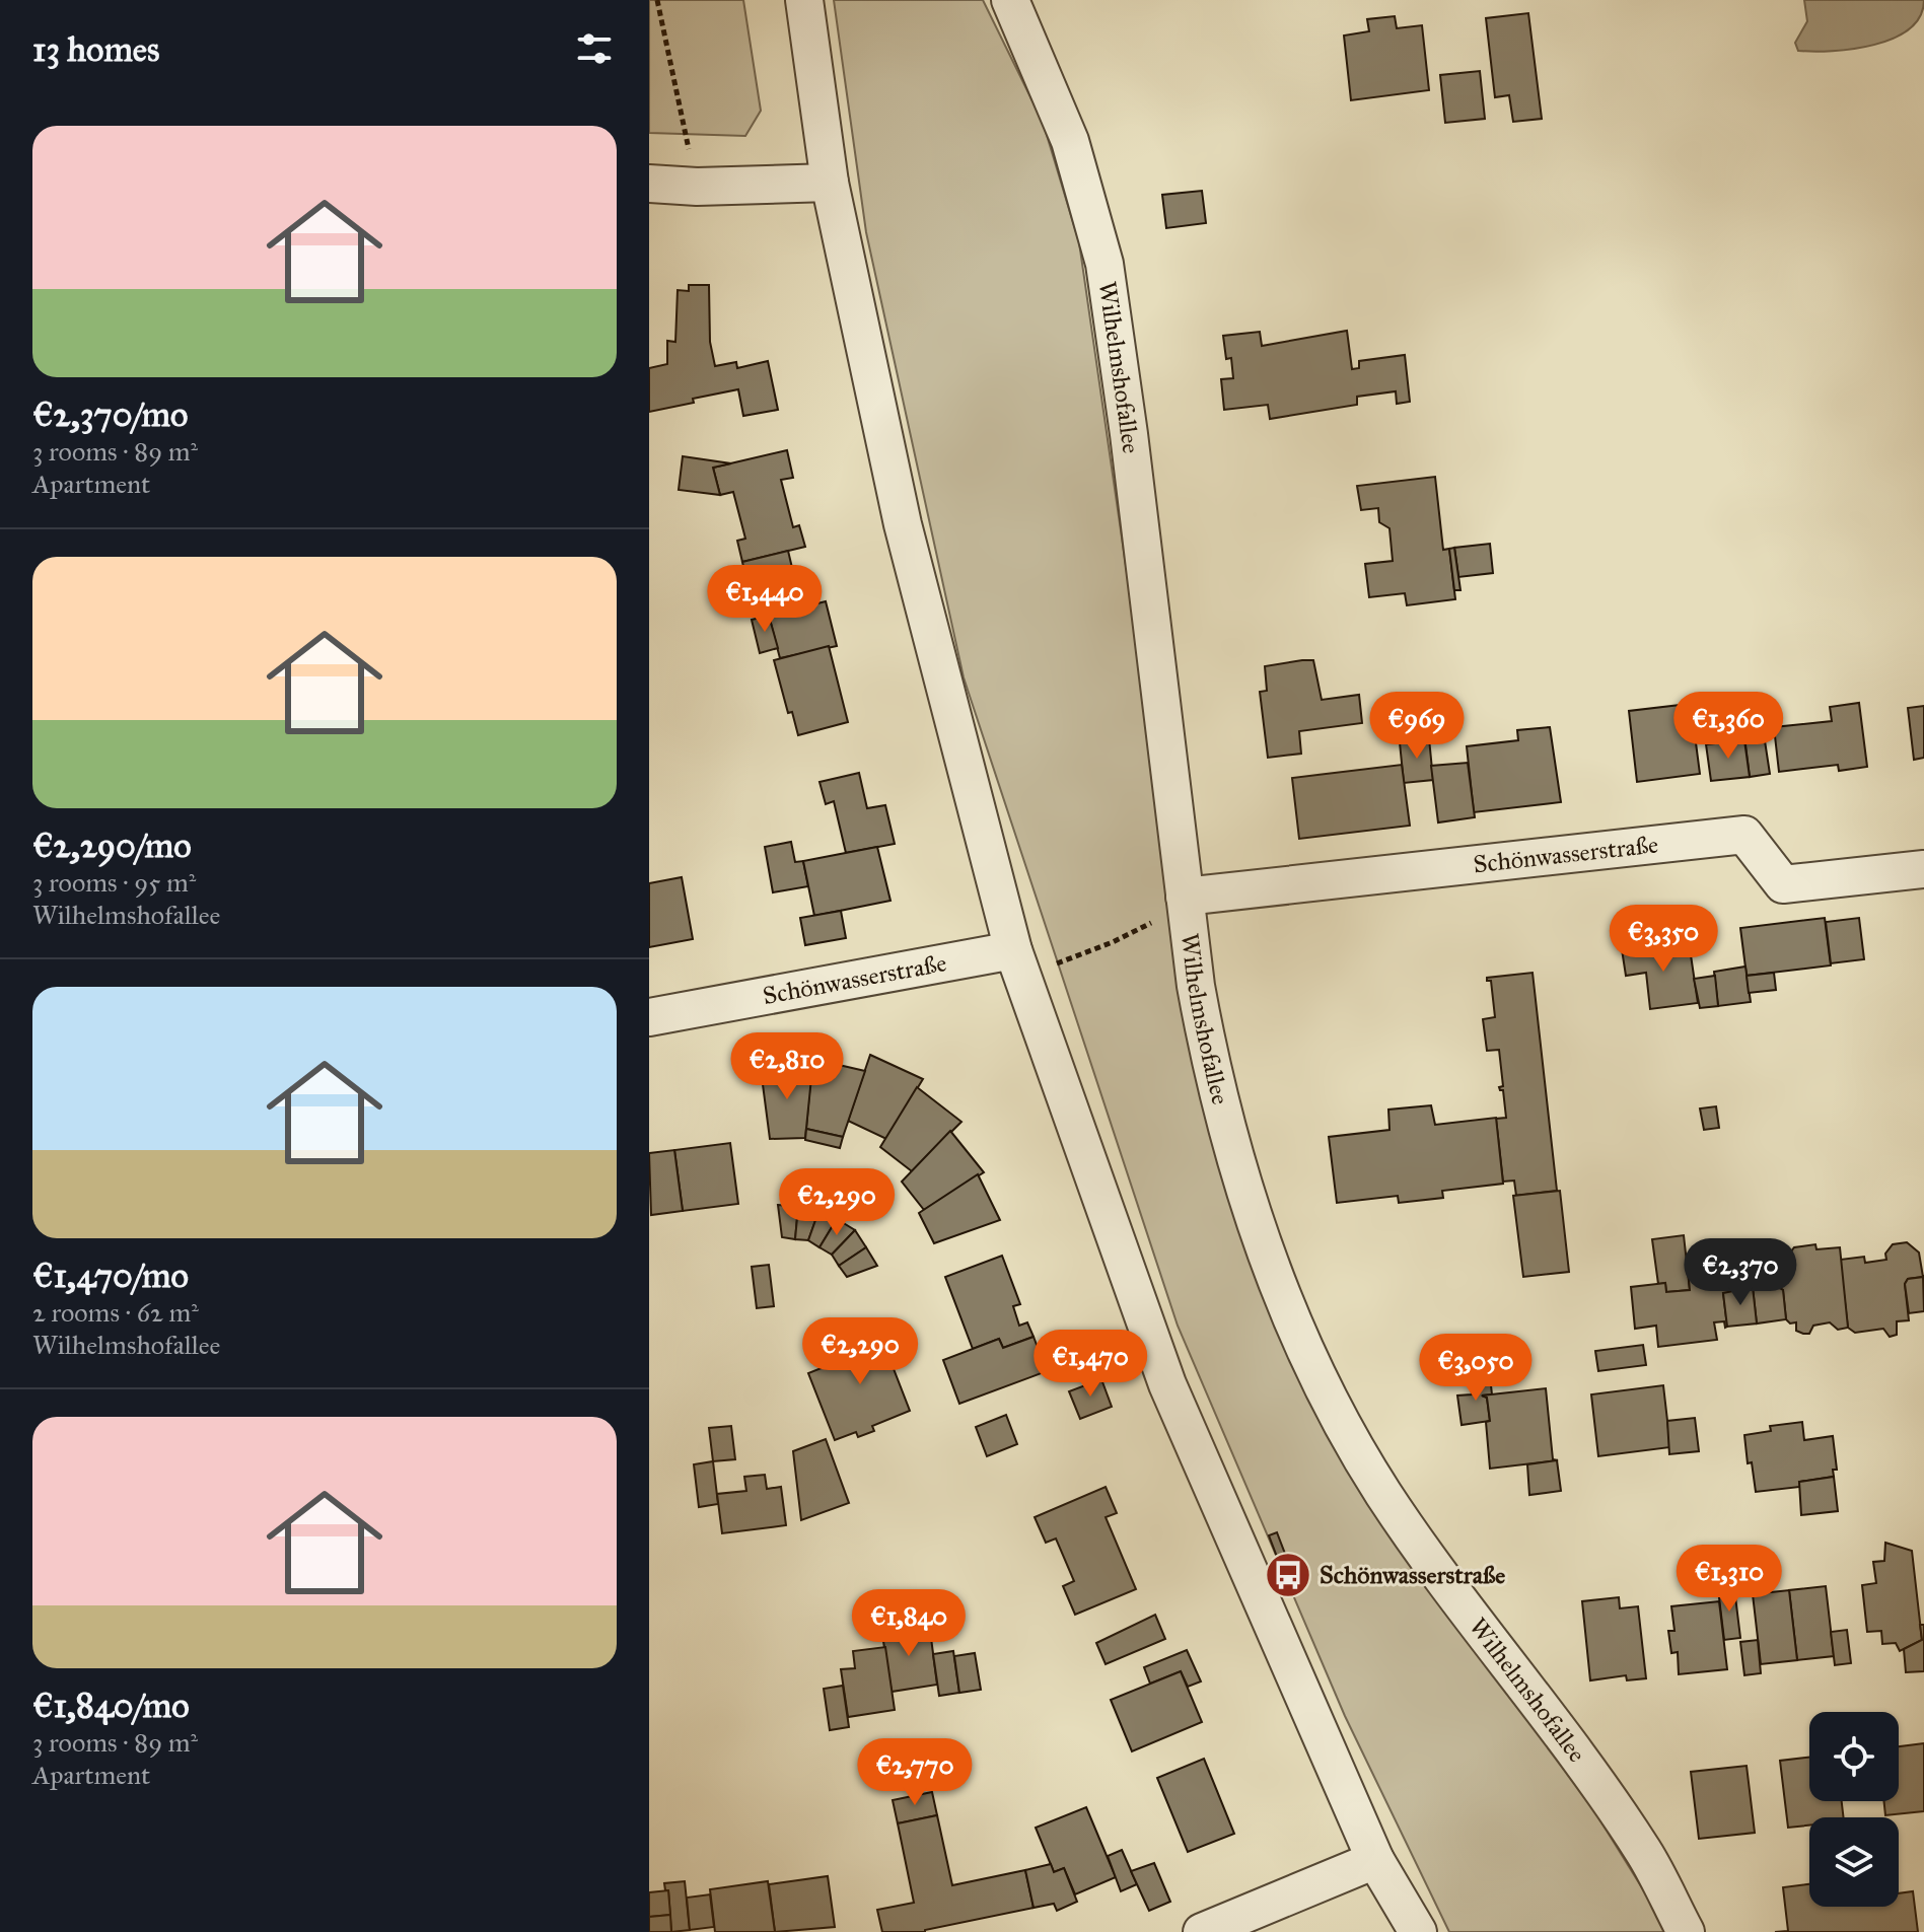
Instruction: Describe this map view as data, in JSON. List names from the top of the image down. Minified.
{"streets":{"street":["Wilhelmshofallee","Schönwasserstraße"]},"crossings":[["Wilhelmshofallee","Schönwasserstraße"]],"places":{"bus stop":["Schönwasserstraße"]},"page":{"heading":"13 homes","list":[{"name":"€2,370/mo","note":"3 rooms · 89 m² · Apartment"},{"name":"€2,290/mo","note":"3 rooms · 95 m² · Wilhelmshofallee"},{"name":"€1,470/mo","note":"2 rooms · 62 m² · Wilhelmshofallee"},{"name":"€1,840/mo","note":"3 rooms · 89 m² · Apartment"}],"price":["€1,440","€969","€1,360","€3,350","€2,810","€2,290","€2,370","€2,290","€1,470","€3,050","€1,310","€1,840","€2,770"]}}
